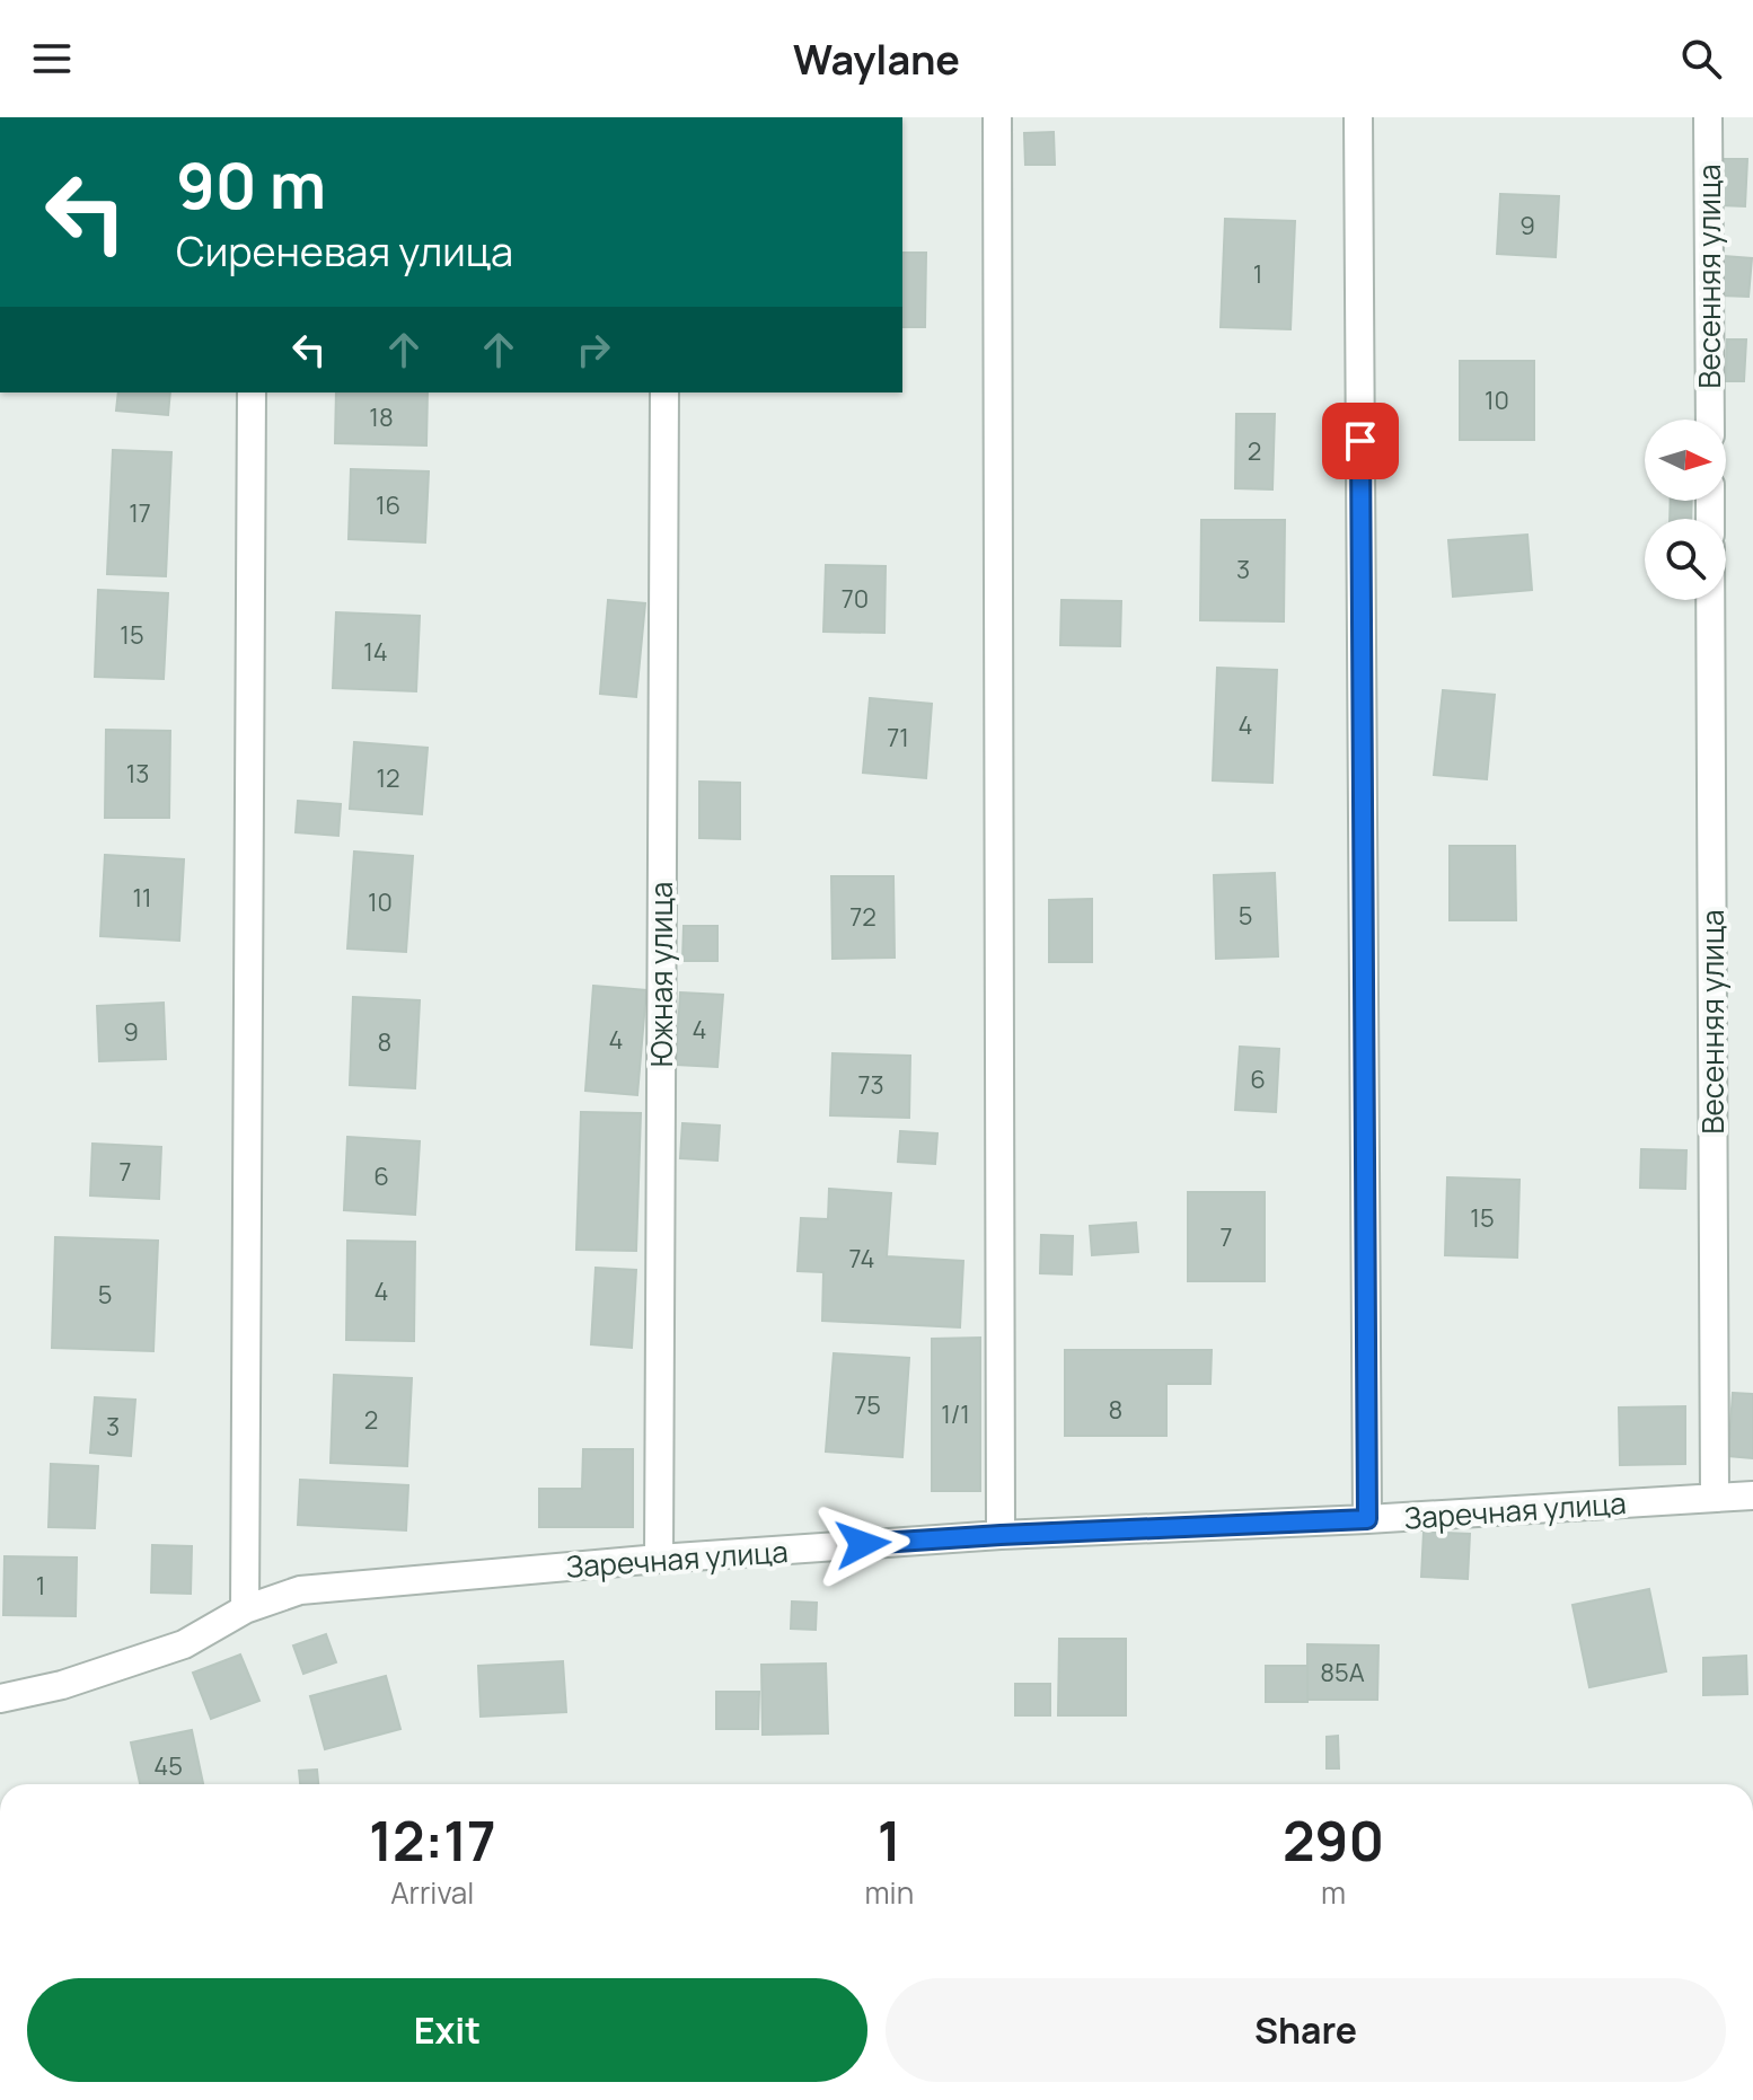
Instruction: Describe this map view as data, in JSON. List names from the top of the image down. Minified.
{"streets":{"street":["Весенняя улица","Южная улица","Заречная улица"]},"crossings":[["Весенняя улица","Заречная улица"],["Южная улица","Заречная улица"]],"house_numbers":["9","1","10","18","2","16","17","3","70","15","14","4","71","13","12","11","10","5","72","4","9","4","8","6","73","7","6","15","7","74","4","5","75","8","1/1","2","3","1","85А","45"],"north":"right","page":{"header":"Waylane","turn":["90 m","Сиреневая улица"],"eta":["12:17","Arrival","1","min","290","m"],"buttons":["Exit","Share"]}}
